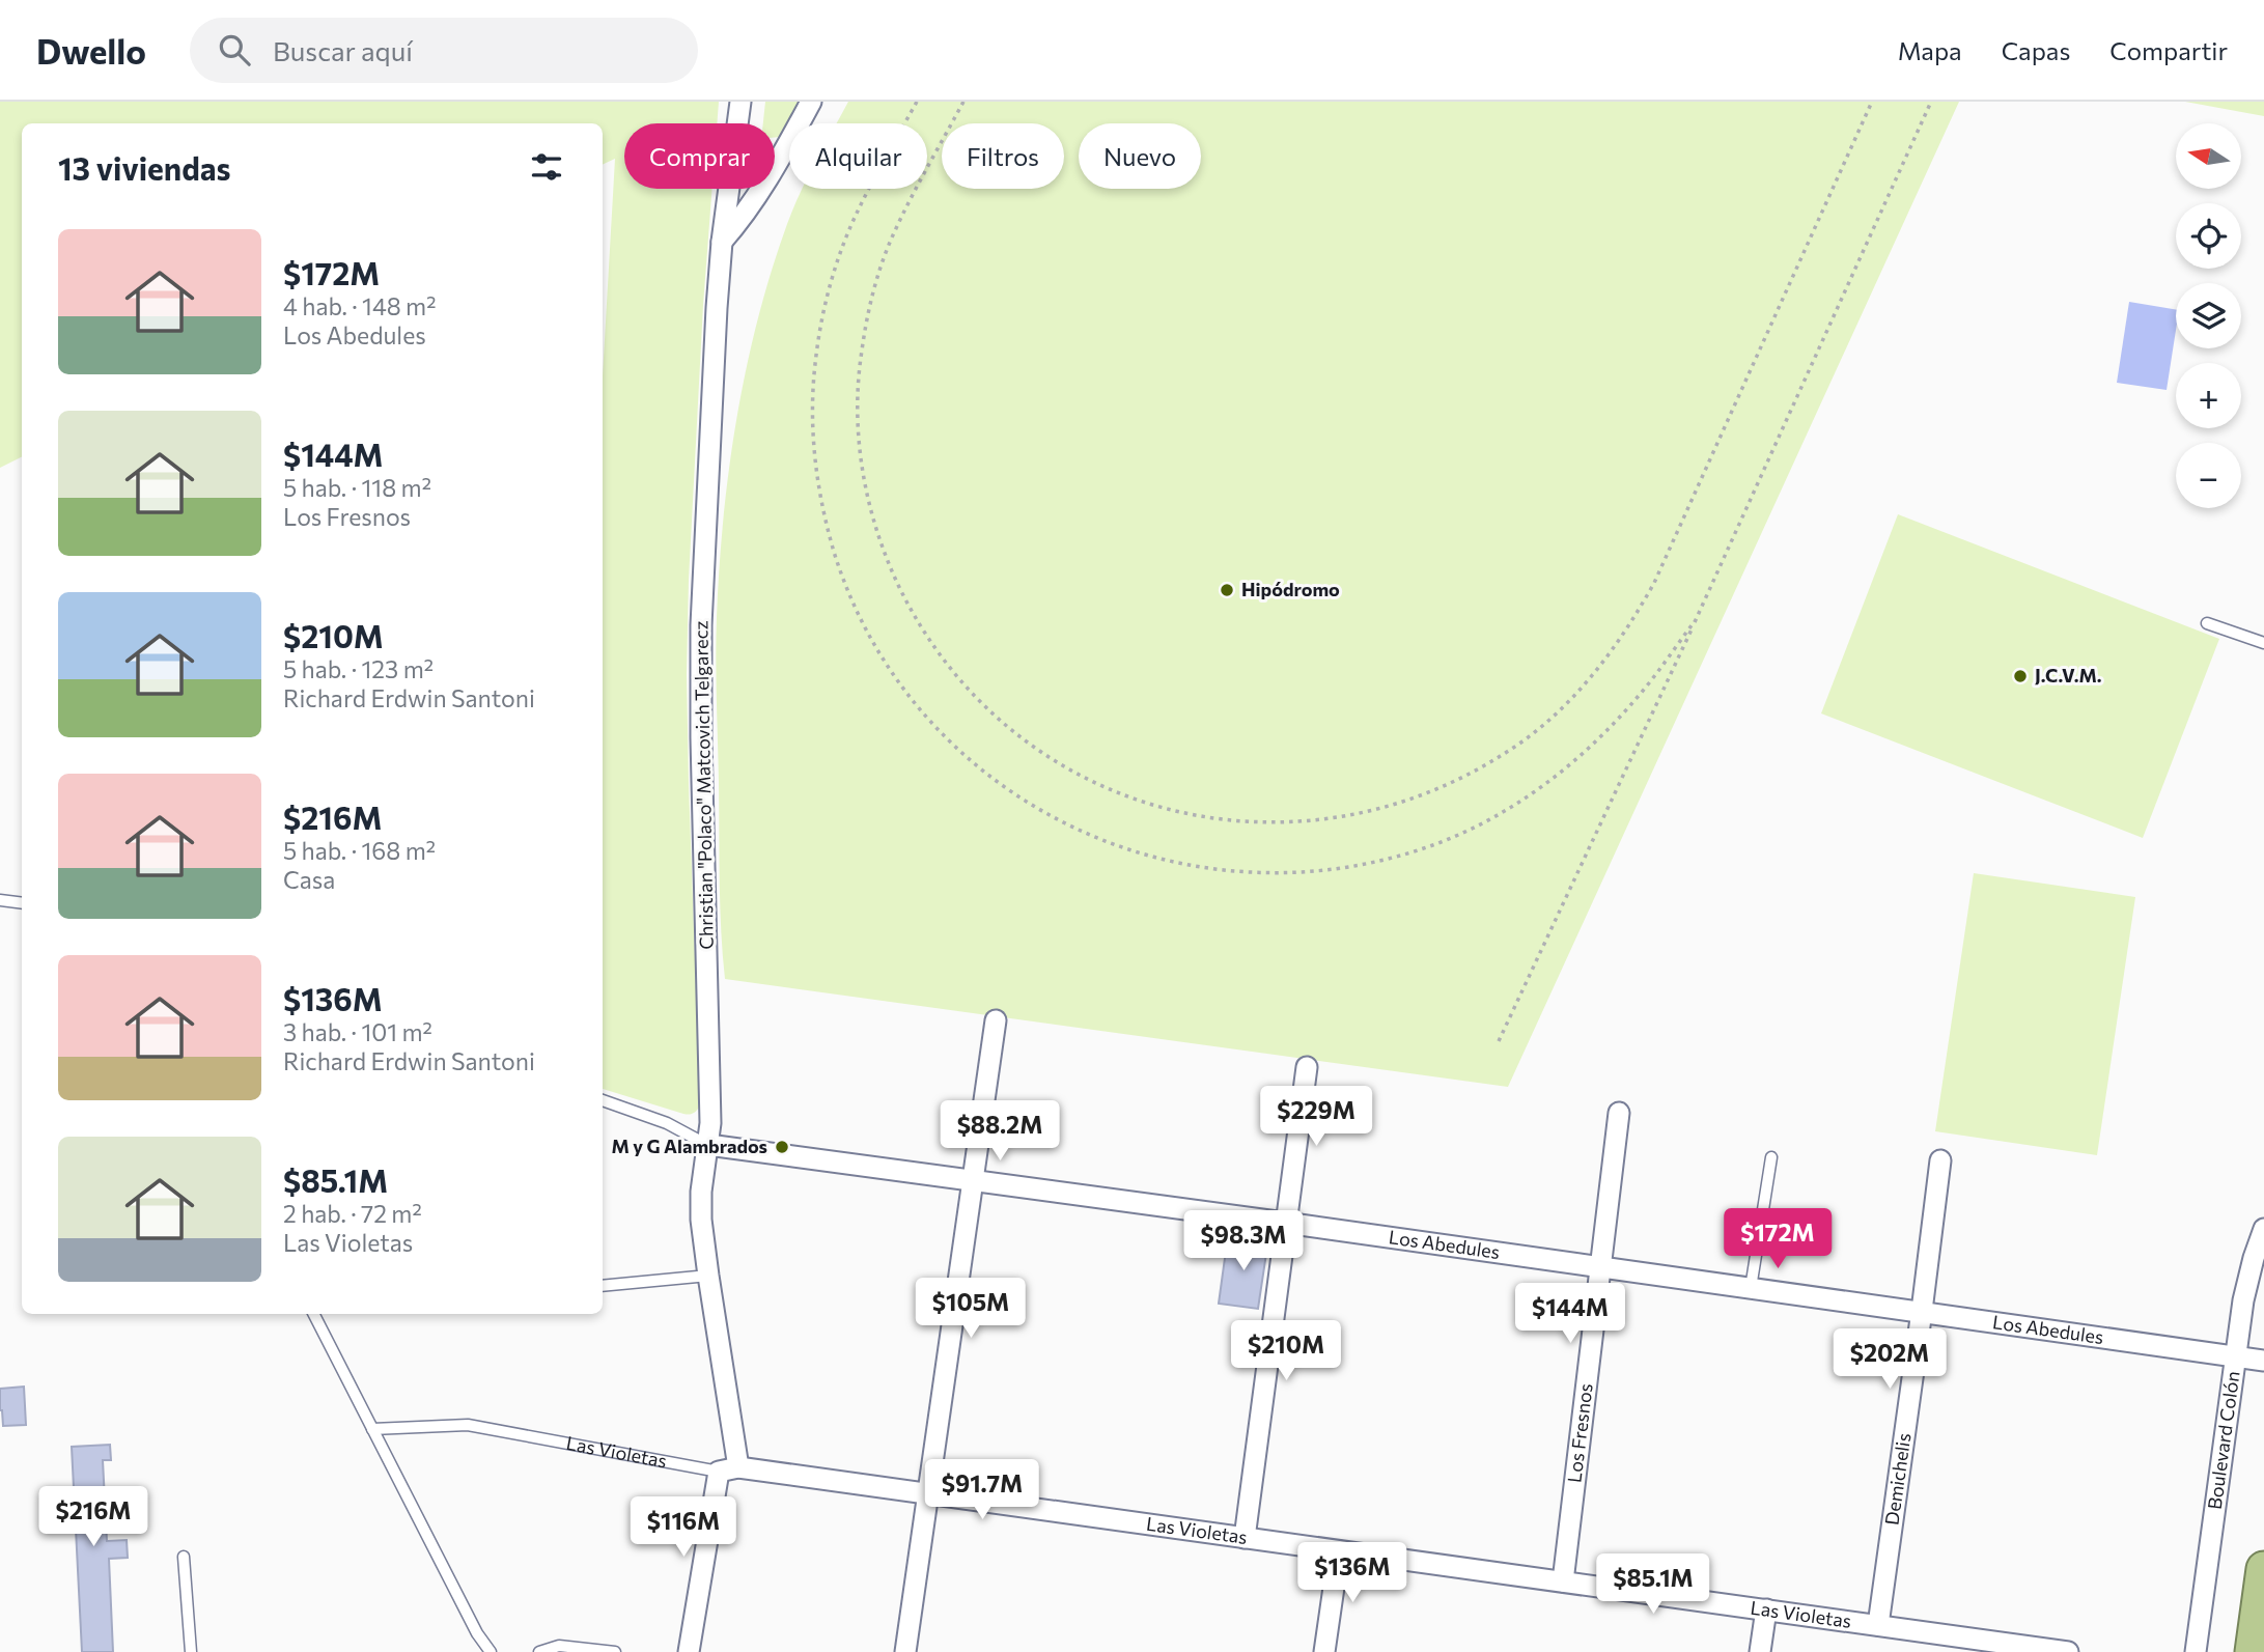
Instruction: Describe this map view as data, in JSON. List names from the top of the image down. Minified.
{"streets":{"street":["Christian \"Polaco\" Matcovich Telgarecz","Los Abedules","Los Fresnos","Boulevard Colón","Las Violetas","Demichelis"]},"crossings":[["Christian \"Polaco\" Matcovich Telgarecz","Los Abedules"],["Christian \"Polaco\" Matcovich Telgarecz","Las Violetas"],["Los Abedules","Los Fresnos"],["Los Abedules","Boulevard Colón"],["Los Abedules","Demichelis"],["Los Fresnos","Las Violetas"],["Las Violetas","Demichelis"]],"places":["Hipódromo","J.C.V.M.","M y G Alambrados"],"north":"left","page":{"header":"Dwello","search":"Buscar aquí","nav":["Mapa","Capas","Compartir"],"map_buttons":["+","−"],"chip":["Comprar","Alquilar","Filtros","Nuevo"],"heading":"13 viviendas","list":[{"name":"$172M","note":"4 hab. · 148 m² · Los Abedules"},{"name":"$144M","note":"5 hab. · 118 m² · Los Fresnos"},{"name":"$210M","note":"5 hab. · 123 m² · Richard Erdwin Santoni"},{"name":"$216M","note":"5 hab. · 168 m² · Casa"},{"name":"$136M","note":"3 hab. · 101 m² · Richard Erdwin Santoni"},{"name":"$85.1M","note":"2 hab. · 72 m² · Las Violetas"}],"price":["$229M","$88.2M","$172M","$98.3M","$105M","$144M","$210M","$202M","$91.7M","$216M","$116M","$136M","$85.1M"]}}
